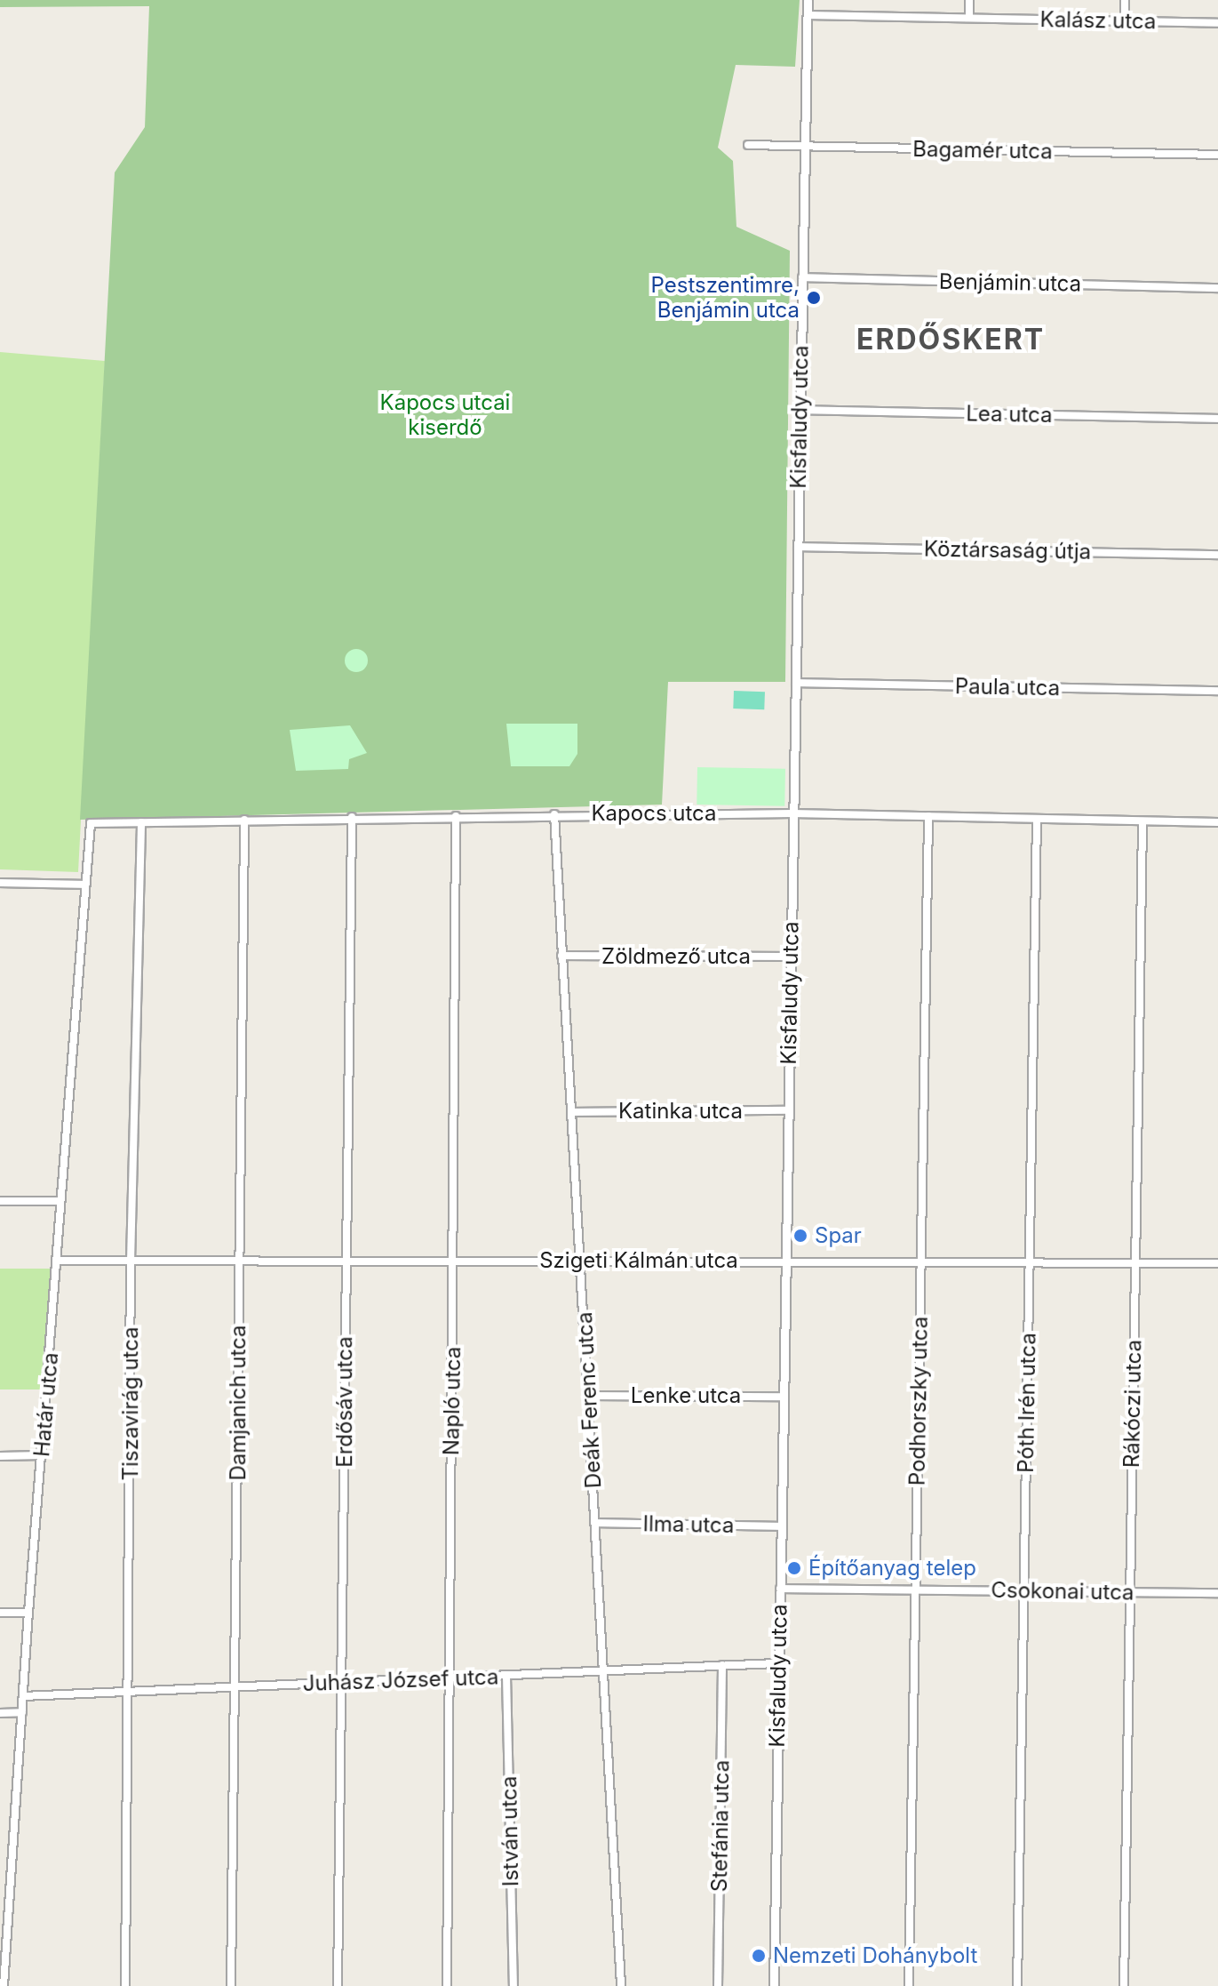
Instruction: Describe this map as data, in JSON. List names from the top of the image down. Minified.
{"streets":{"street":["Kalász utca","Bagamér utca","Benjámin utca","Lea utca","Kisfaludy utca","Köztársaság útja","Paula utca","Kapocs utca","Zöldmező utca","Katinka utca","Szigeti Kálmán utca","Lenke utca","Deák Ferenc utca","Napló utca","Podhorszky utca","Erdősáv utca","Damjanich utca","Póth Irén utca","Tiszavirág utca","Rákóczi utca","Határ utca","Ilma utca","Csokonai utca","Juhász József utca","Stefánia utca","István utca"]},"crossings":[["Kalász utca","Kisfaludy utca"],["Bagamér utca","Kisfaludy utca"],["Benjámin utca","Kisfaludy utca"],["Lea utca","Kisfaludy utca"],["Kisfaludy utca","Köztársaság útja"],["Kisfaludy utca","Paula utca"],["Kisfaludy utca","Kapocs utca"],["Kisfaludy utca","Zöldmező utca"],["Kisfaludy utca","Katinka utca"],["Kisfaludy utca","Szigeti Kálmán utca"],["Kisfaludy utca","Lenke utca"],["Kisfaludy utca","Ilma utca"],["Kisfaludy utca","Csokonai utca"],["Kisfaludy utca","Juhász József utca"],["Kapocs utca","Deák Ferenc utca"],["Kapocs utca","Napló utca"],["Kapocs utca","Podhorszky utca"],["Kapocs utca","Erdősáv utca"],["Kapocs utca","Damjanich utca"],["Kapocs utca","Póth Irén utca"],["Kapocs utca","Tiszavirág utca"],["Kapocs utca","Rákóczi utca"],["Kapocs utca","Határ utca"],["Zöldmező utca","Deák Ferenc utca"],["Katinka utca","Deák Ferenc utca"],["Szigeti Kálmán utca","Deák Ferenc utca"],["Szigeti Kálmán utca","Napló utca"],["Szigeti Kálmán utca","Podhorszky utca"],["Szigeti Kálmán utca","Erdősáv utca"],["Szigeti Kálmán utca","Damjanich utca"],["Szigeti Kálmán utca","Póth Irén utca"],["Szigeti Kálmán utca","Tiszavirág utca"],["Szigeti Kálmán utca","Rákóczi utca"],["Szigeti Kálmán utca","Határ utca"],["Lenke utca","Deák Ferenc utca"],["Deák Ferenc utca","Ilma utca"],["Deák Ferenc utca","Juhász József utca"],["Napló utca","Juhász József utca"],["Podhorszky utca","Csokonai utca"],["Erdősáv utca","Juhász József utca"],["Damjanich utca","Juhász József utca"],["Póth Irén utca","Csokonai utca"],["Tiszavirág utca","Juhász József utca"],["Rákóczi utca","Csokonai utca"],["Határ utca","Juhász József utca"],["Juhász József utca","Stefánia utca"],["Juhász József utca","István utca"]],"districts":["ERDŐSKERT"],"parks":["Kapocs utcai kiserdő"],"places":["Pestszentimre, Benjámin utca","Spar","Építőanyag telep","Nemzeti Dohánybolt"]}
